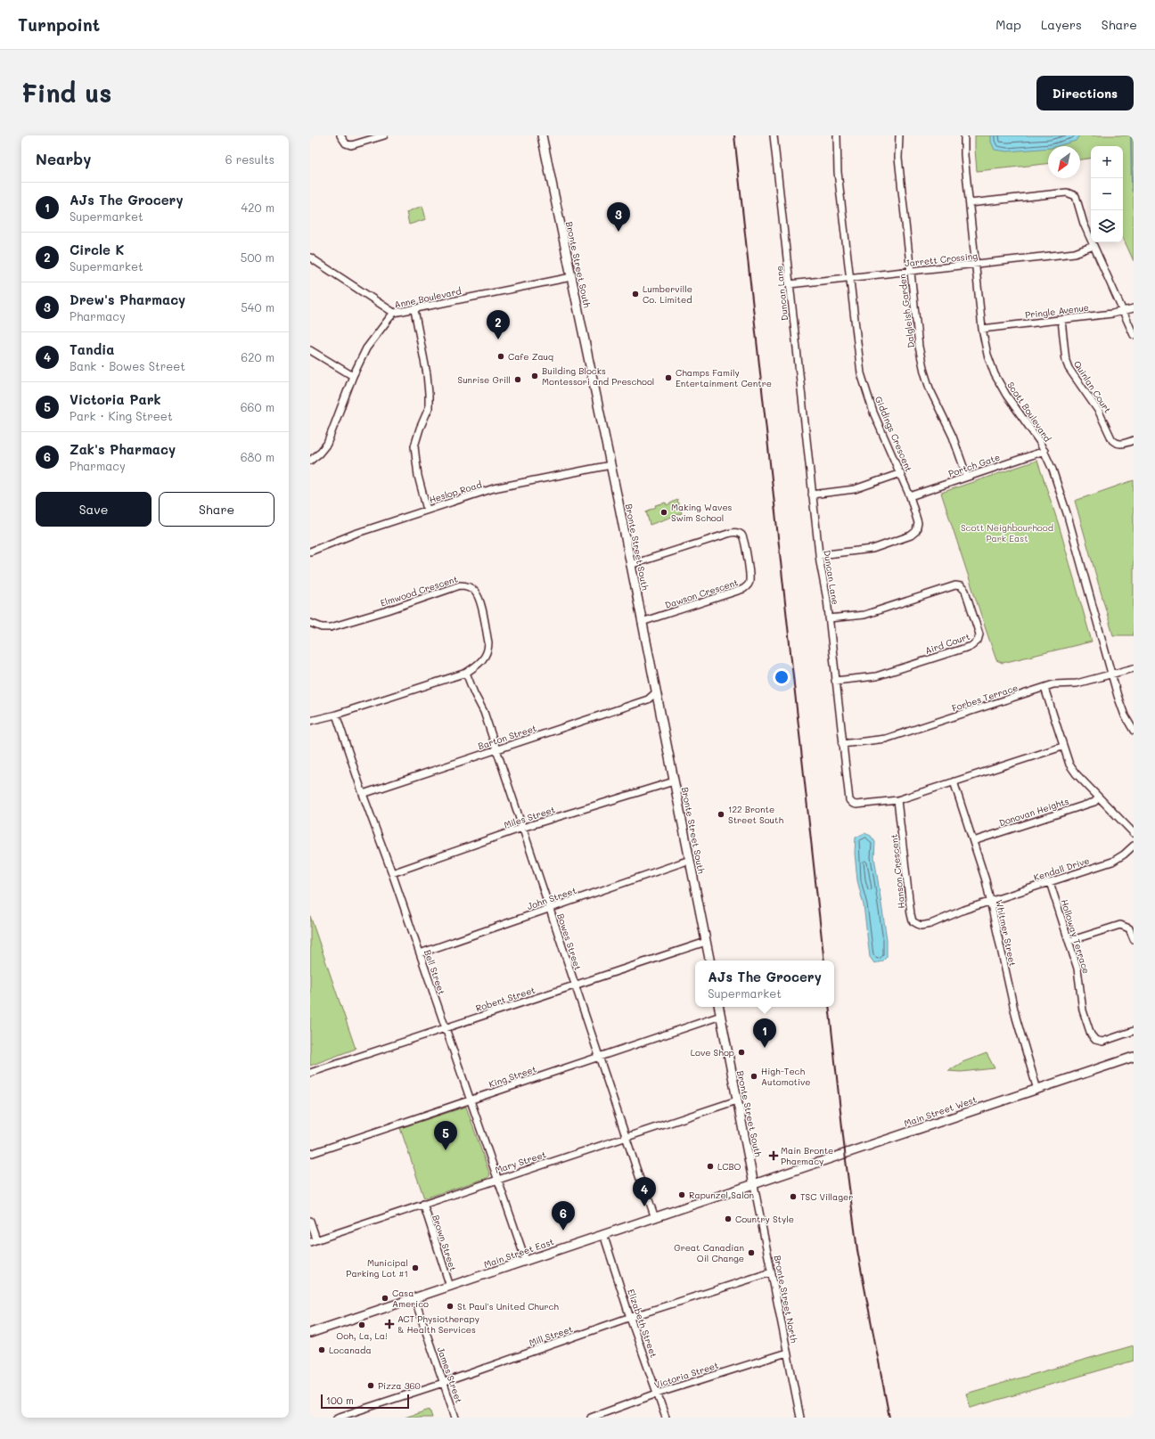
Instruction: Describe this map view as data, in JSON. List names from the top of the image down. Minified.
{"streets":{"main road":["Bronte Street South","Main Street West","Main Street East"],"street":["Jarrett Crossing","Duncan Lane","Anne Boulevard","Dalgleish Garden","Pringle Avenue","Quinlan Court","Scott Boulevard","Giddings Crescent","Portch Gate","Heslop Road","Elmwood Crescent","Dawson Crescent","Aird Court","Forbes Terrace","Barton Street","Donovan Heights","Miles Street","Kendall Drive","Hanson Crescent","John Street","Whitmer Street","Holloway Terrace","Bowes Street","Bell Street","Robert Street","King Street","Mary Street","Brown Street","Bronte Street North","Elizabeth Street","Mill Street","James Street","Victoria Street"]},"crossings":[["Jarrett Crossing","Duncan Lane"],["Jarrett Crossing","Dalgleish Garden"],["Jarrett Crossing","Scott Boulevard"],["Jarrett Crossing","Giddings Crescent"],["Bronte Street South","Anne Boulevard"],["Bronte Street South","Heslop Road"],["Bronte Street South","Dawson Crescent"],["Bronte Street South","Barton Street"],["Bronte Street South","Miles Street"],["Bronte Street South","John Street"],["Bronte Street South","Robert Street"],["Bronte Street South","King Street"],["Bronte Street South","Main Street West"],["Bronte Street South","Mary Street"],["Bronte Street South","Main Street East"],["Bronte Street South","Bronte Street North"],["Duncan Lane","Giddings Crescent"],["Duncan Lane","Aird Court"],["Duncan Lane","Forbes Terrace"],["Duncan Lane","Hanson Crescent"],["Duncan Lane","Whitmer Street"],["Dalgleish Garden","Portch Gate"],["Pringle Avenue","Quinlan Court"],["Pringle Avenue","Scott Boulevard"],["Scott Boulevard","Portch Gate"],["Scott Boulevard","Forbes Terrace"],["Giddings Crescent","Portch Gate"],["Elmwood Crescent","Bowes Street"],["Elmwood Crescent","Bell Street"],["Barton Street","Bowes Street"],["Barton Street","Bell Street"],["Donovan Heights","Whitmer Street"],["Miles Street","Bowes Street"],["Miles Street","Bell Street"],["Kendall Drive","Hanson Crescent"],["Kendall Drive","Whitmer Street"],["Kendall Drive","Holloway Terrace"],["Hanson Crescent","Whitmer Street"],["John Street","Bowes Street"],["John Street","Bell Street"],["Whitmer Street","Main Street West"],["Bowes Street","Robert Street"],["Bowes Street","King Street"],["Bowes Street","Mary Street"],["Bowes Street","Main Street East"],["Bell Street","Robert Street"],["Bell Street","King Street"],["Bell Street","Mary Street"],["Bell Street","Main Street East"],["Main Street West","Main Street East"],["Main Street West","Bronte Street North"],["Mary Street","Brown Street"],["Brown Street","Main Street East"],["Main Street East","Bronte Street North"],["Main Street East","Elizabeth Street"],["Main Street East","James Street"],["Bronte Street North","Mill Street"],["Bronte Street North","Victoria Street"],["Elizabeth Street","Mill Street"],["Elizabeth Street","Victoria Street"],["Mill Street","James Street"]],"parks":["Scott Neighbourhood Park East"],"places":{"other":["Lumberville Co. Limited","Cafe Zauq","Building Blocks Montessori and Preschool","Champs Family Entertainment Centre","Sunrise Grill","Making Waves Swim School","122 Bronte Street South","Love Shop","High-Tech Automotive","LCBO","Rapunzel Salon","TSC Villager","Country Style","Great Canadian Oil Change","Municipal Parking Lot #1","Casa Americo","St Paul's United Church","Ooh, La, La!","Locanada","Pizza 360"],"health":["Main Bronte Pharmacy","ACT Physiotherapy & Health Services"]},"scale_bar":"100 m","north":"bottom left","page":{"header":"Turnpoint","nav":["Map","Layers","Share"],"buttons":["Directions",["Save","Share"]],"title":"Find us","heading":["Nearby","6 results"],"map_buttons":["+","−"],"list":[{"mark":"1","name":"AJs The Grocery","note":"Supermarket","value":"420 m"},{"mark":"2","name":"Circle K","note":"Supermarket","value":"500 m"},{"mark":"3","name":"Drew's Pharmacy","note":"Pharmacy","value":"540 m"},{"mark":"4","name":"Tandia","note":"Bank · Bowes Street","value":"620 m"},{"mark":"5","name":"Victoria Park","note":"Park · King Street","value":"660 m"},{"mark":"6","name":"Zak's Pharmacy","note":"Pharmacy","value":"680 m"}],"pins":["3","2","1","5","4","6"],"popup":["AJs The Grocery","Supermarket"],"scale":"100 m"}}
